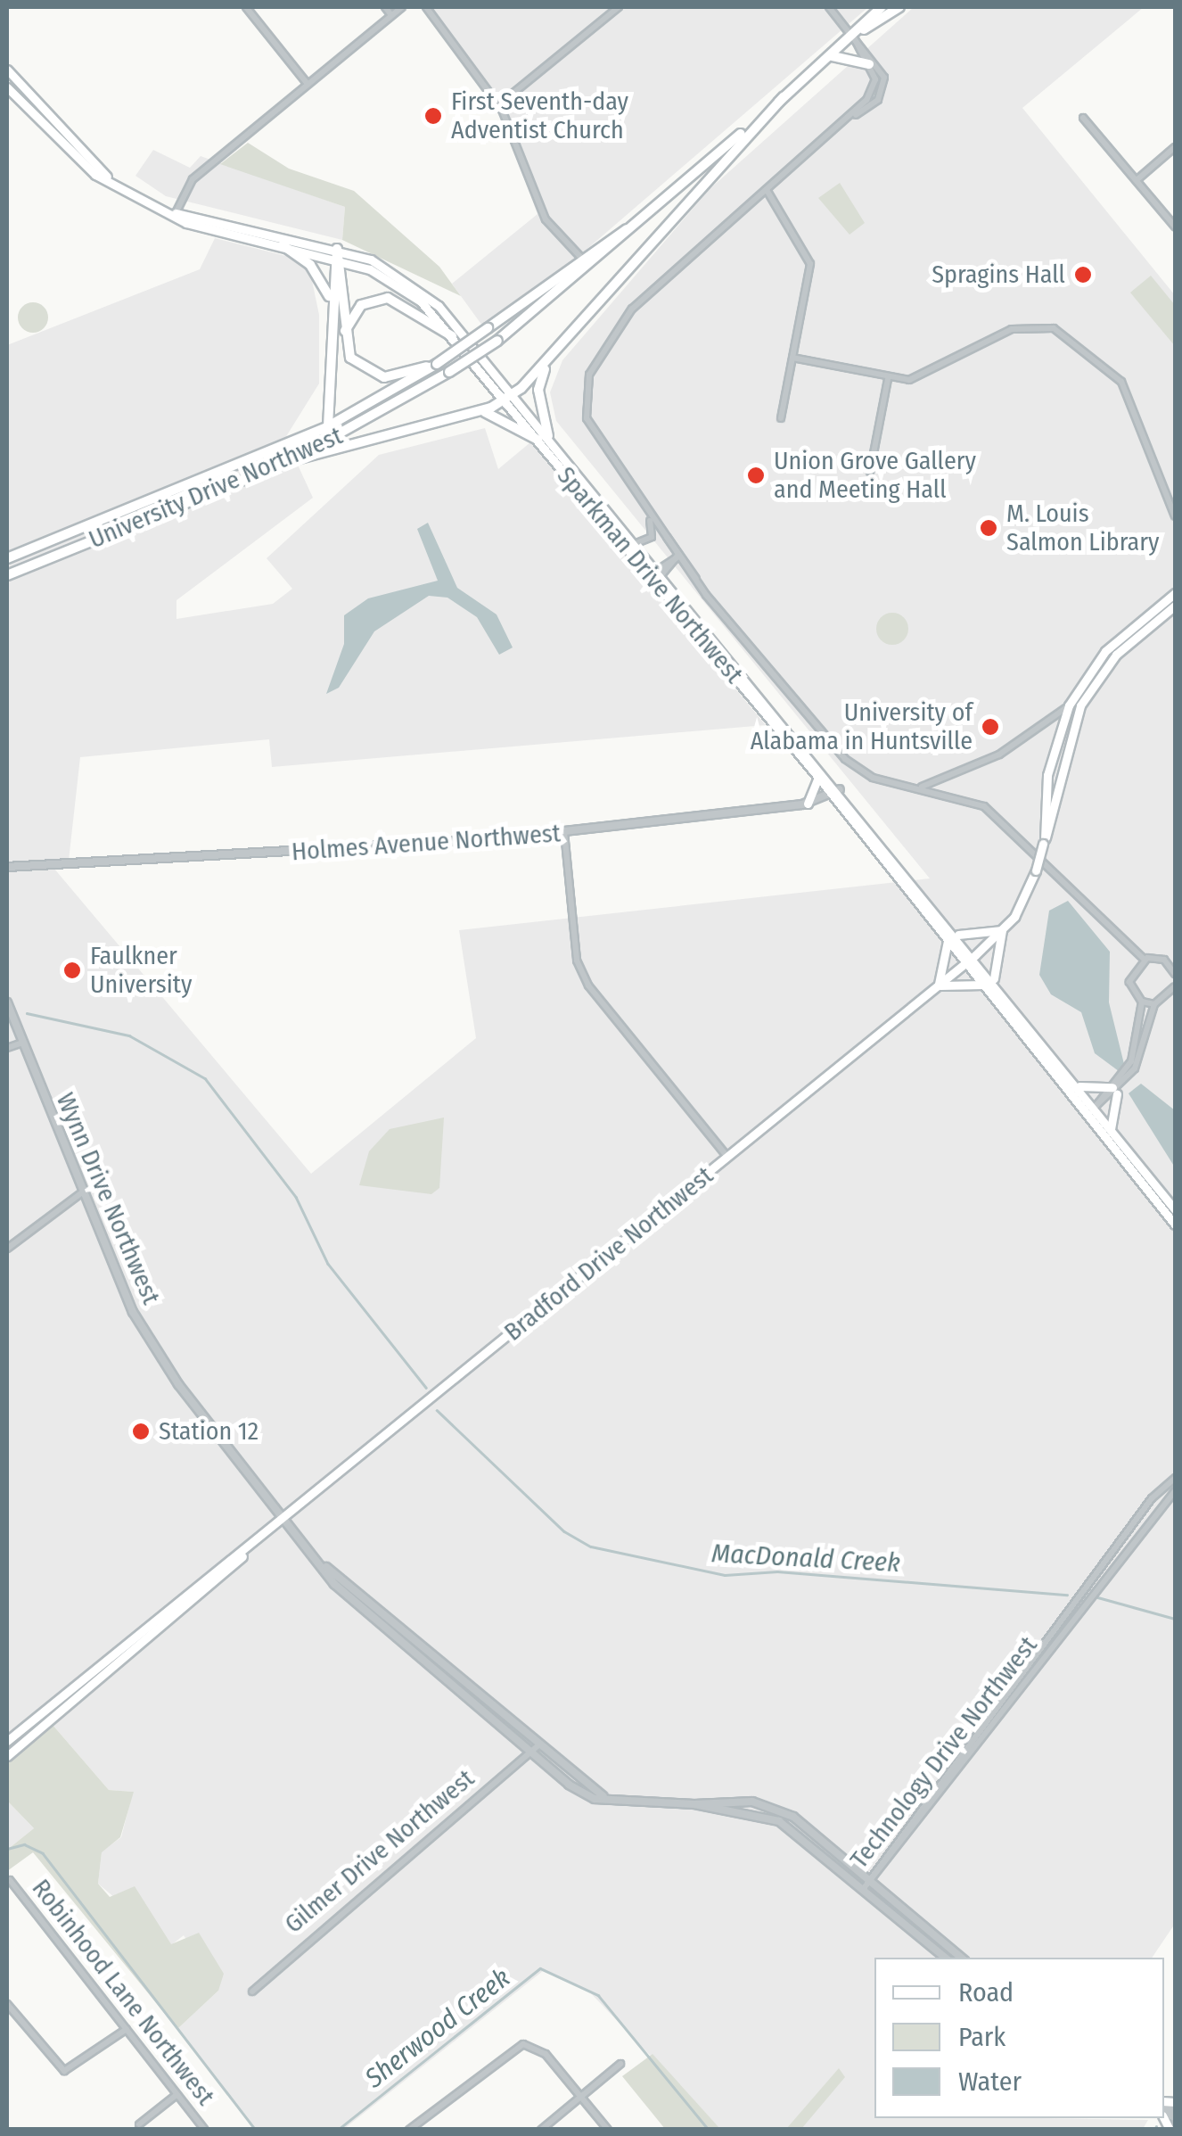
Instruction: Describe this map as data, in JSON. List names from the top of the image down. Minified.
{"streets":{"highway":["University Drive Northwest"],"main road":["Sparkman Drive Northwest","Bradford Drive Northwest"],"street":["Holmes Avenue Northwest","Wynn Drive Northwest","Technology Drive Northwest","Gilmer Drive Northwest","Robinhood Lane Northwest"]},"crossings":[["Sparkman Drive Northwest","Holmes Avenue Northwest"],["Sparkman Drive Northwest","Bradford Drive Northwest"],["Wynn Drive Northwest","Bradford Drive Northwest"],["Wynn Drive Northwest","Technology Drive Northwest"],["Wynn Drive Northwest","Gilmer Drive Northwest"]],"water":["MacDonald Creek","Sherwood Creek"],"places":["First Seventh-day Adventist Church","Spragins Hall","Union Grove Gallery and Meeting Hall","M. Louis Salmon Library","University of Alabama in Huntsville","Faulkner University","Station 12"],"legend":["Road","Park","Water"]}
